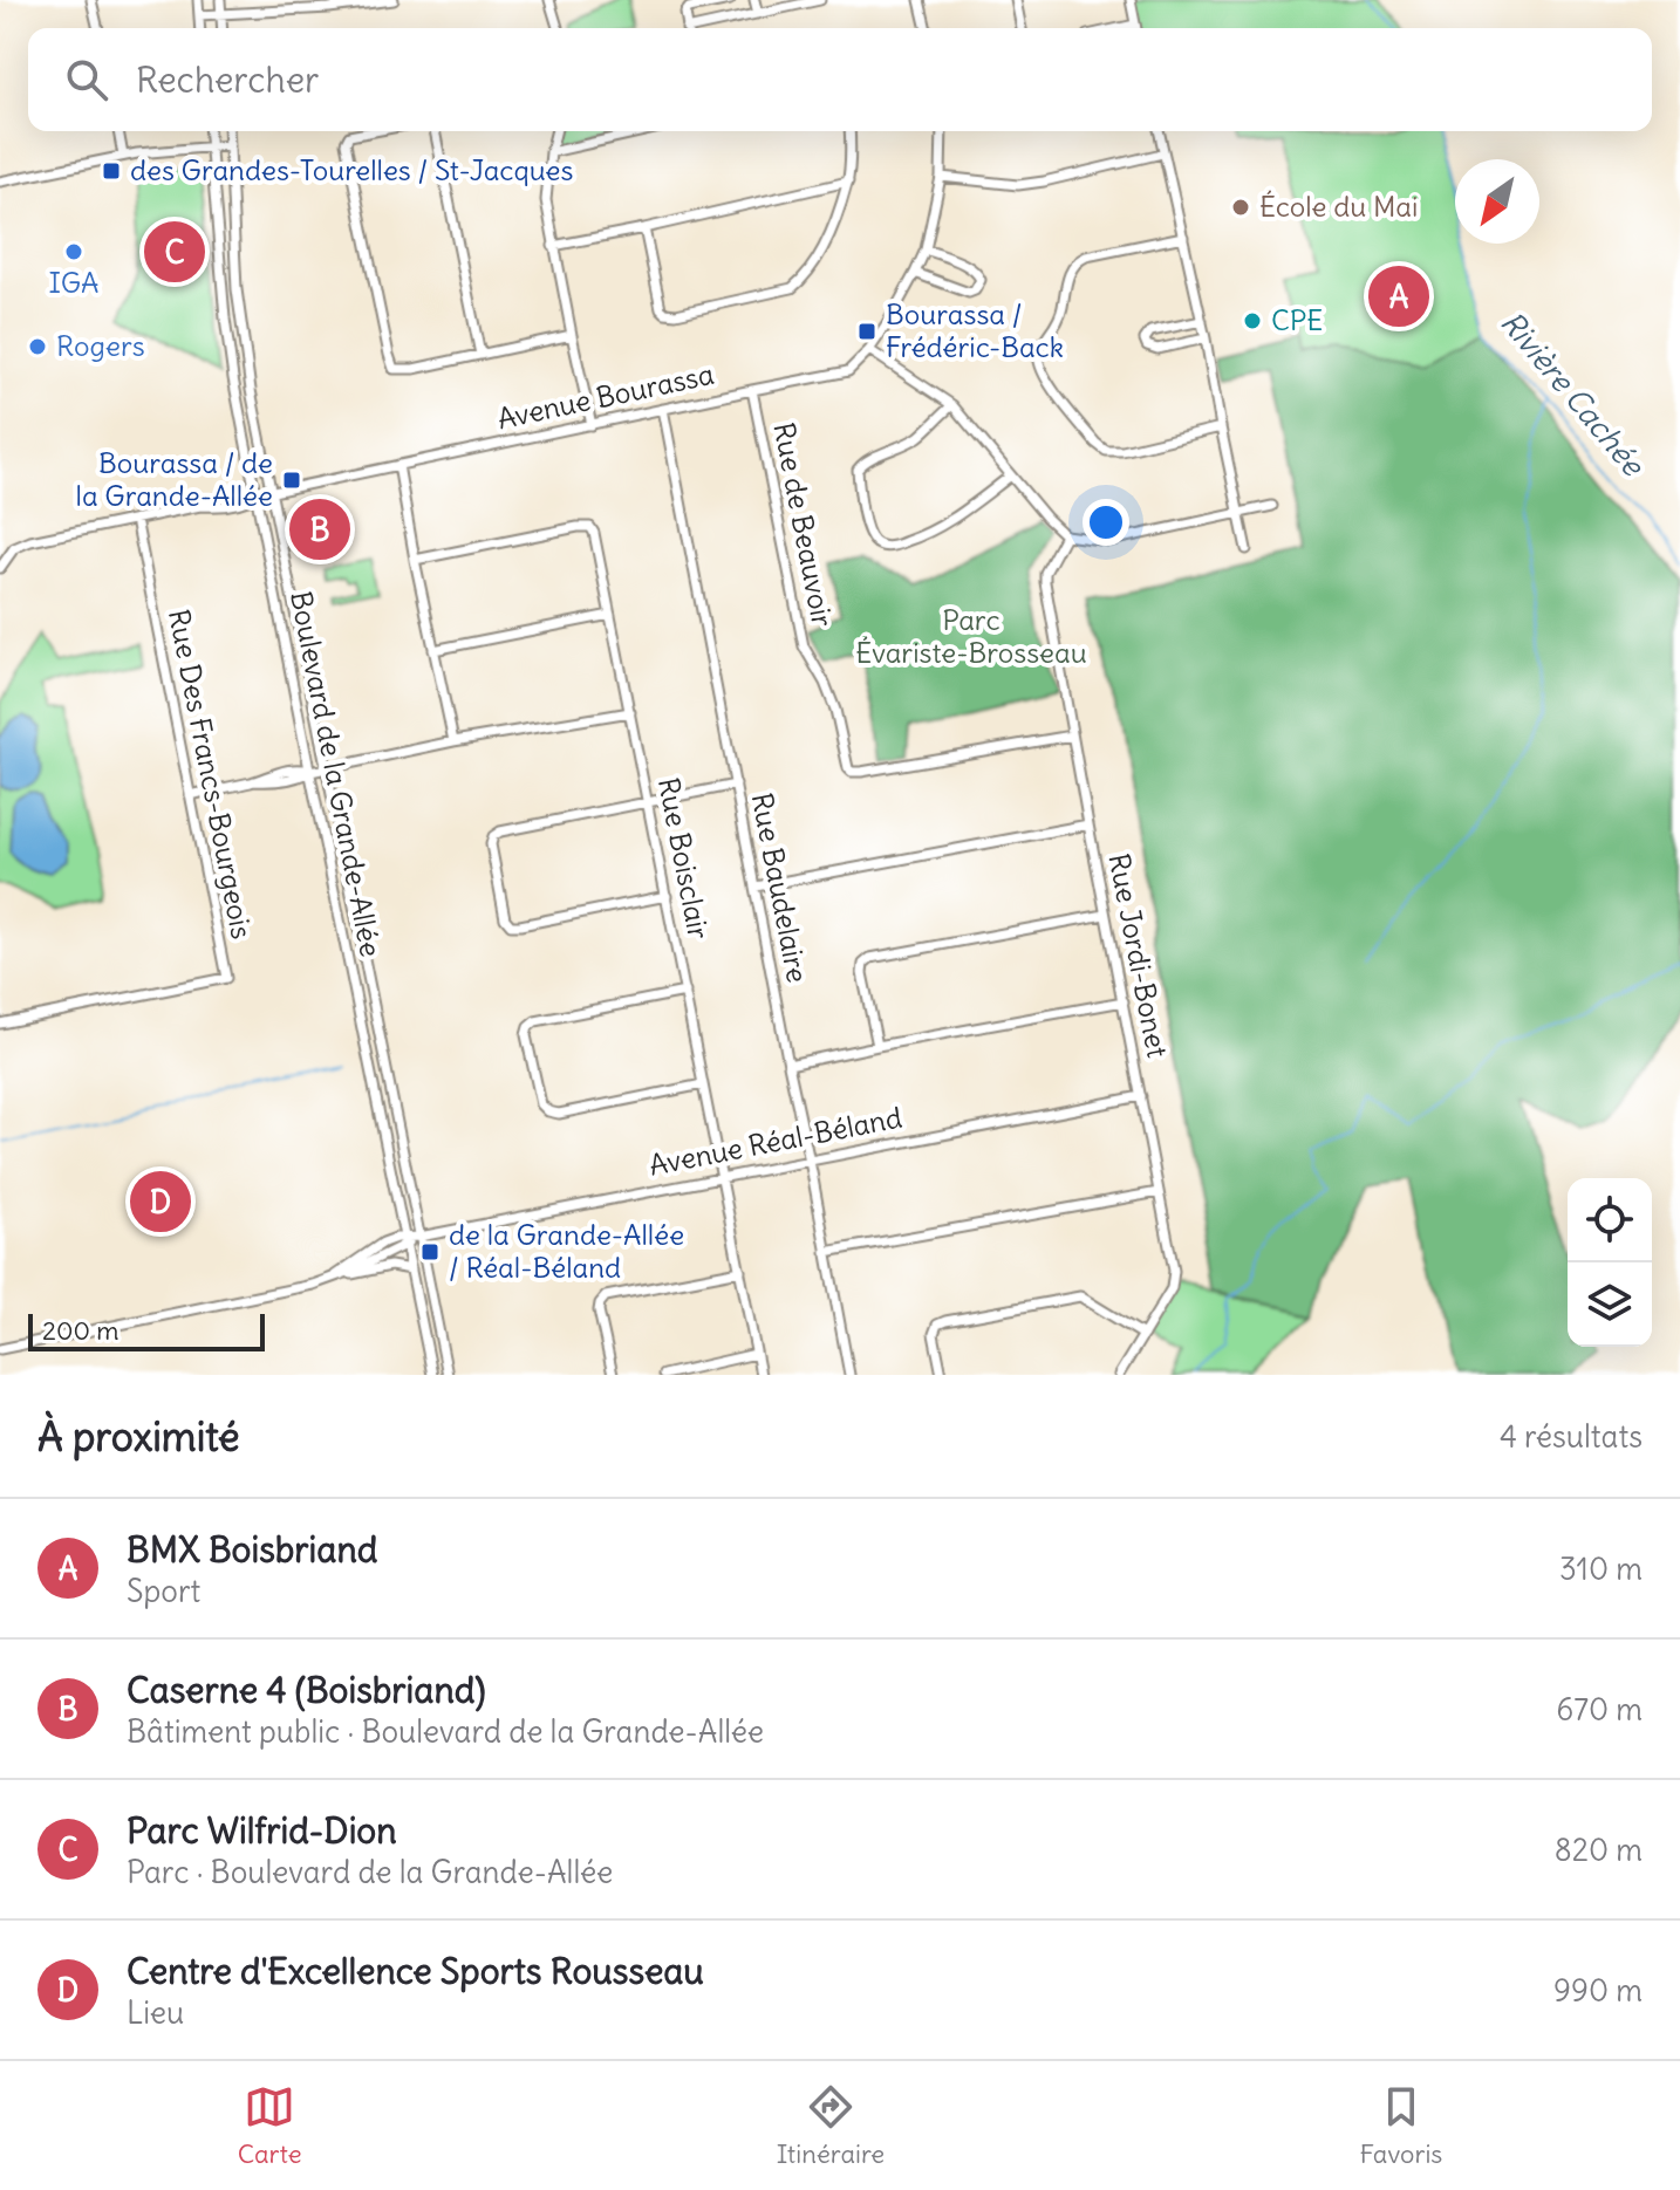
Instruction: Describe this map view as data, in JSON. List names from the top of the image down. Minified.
{"streets":{"street":["Avenue Bourassa","Rue de Beauvoir","Rue Des Francs-Bourgeois","Boulevard de la Grande-Allée","Rue Boisclair","Rue Baudelaire","Rue Jordi-Bonet","Avenue Réal-Béland"]},"crossings":[["Avenue Bourassa","Rue de Beauvoir"],["Avenue Bourassa","Boulevard de la Grande-Allée"],["Avenue Bourassa","Rue Baudelaire"],["Rue de Beauvoir","Rue Jordi-Bonet"],["Boulevard de la Grande-Allée","Avenue Réal-Béland"],["Rue Boisclair","Avenue Réal-Béland"],["Rue Baudelaire","Avenue Réal-Béland"],["Rue Jordi-Bonet","Avenue Réal-Béland"]],"water":["Rivière Cachée"],"parks":["Parc Évariste-Brosseau"],"places":{"transit":["des Grandes-Tourelles / St-Jacques","Bourassa / Frédéric-Back","Bourassa / de la Grande-Allée","de la Grande-Allée / Réal-Béland"],"other":["École du Mai","IGA","CPE","Rogers"]},"scale_bar":"200 m","north":"bottom left","page":{"search":"Rechercher","pins":["C","A","B","D"],"scale":"200 m","heading":["À proximité","4 résultats"],"list":[{"mark":"A","name":"BMX Boisbriand","note":"Sport","value":"310 m"},{"mark":"B","name":"Caserne 4 (Boisbriand)","note":"Bâtiment public · Boulevard de la Grande-Allée","value":"670 m"},{"mark":"C","name":"Parc Wilfrid-Dion","note":"Parc · Boulevard de la Grande-Allée","value":"820 m"},{"mark":"D","name":"Centre d'Excellence Sports Rousseau","note":"Lieu","value":"990 m"}],"nav":["Carte","Itinéraire","Favoris"]}}
